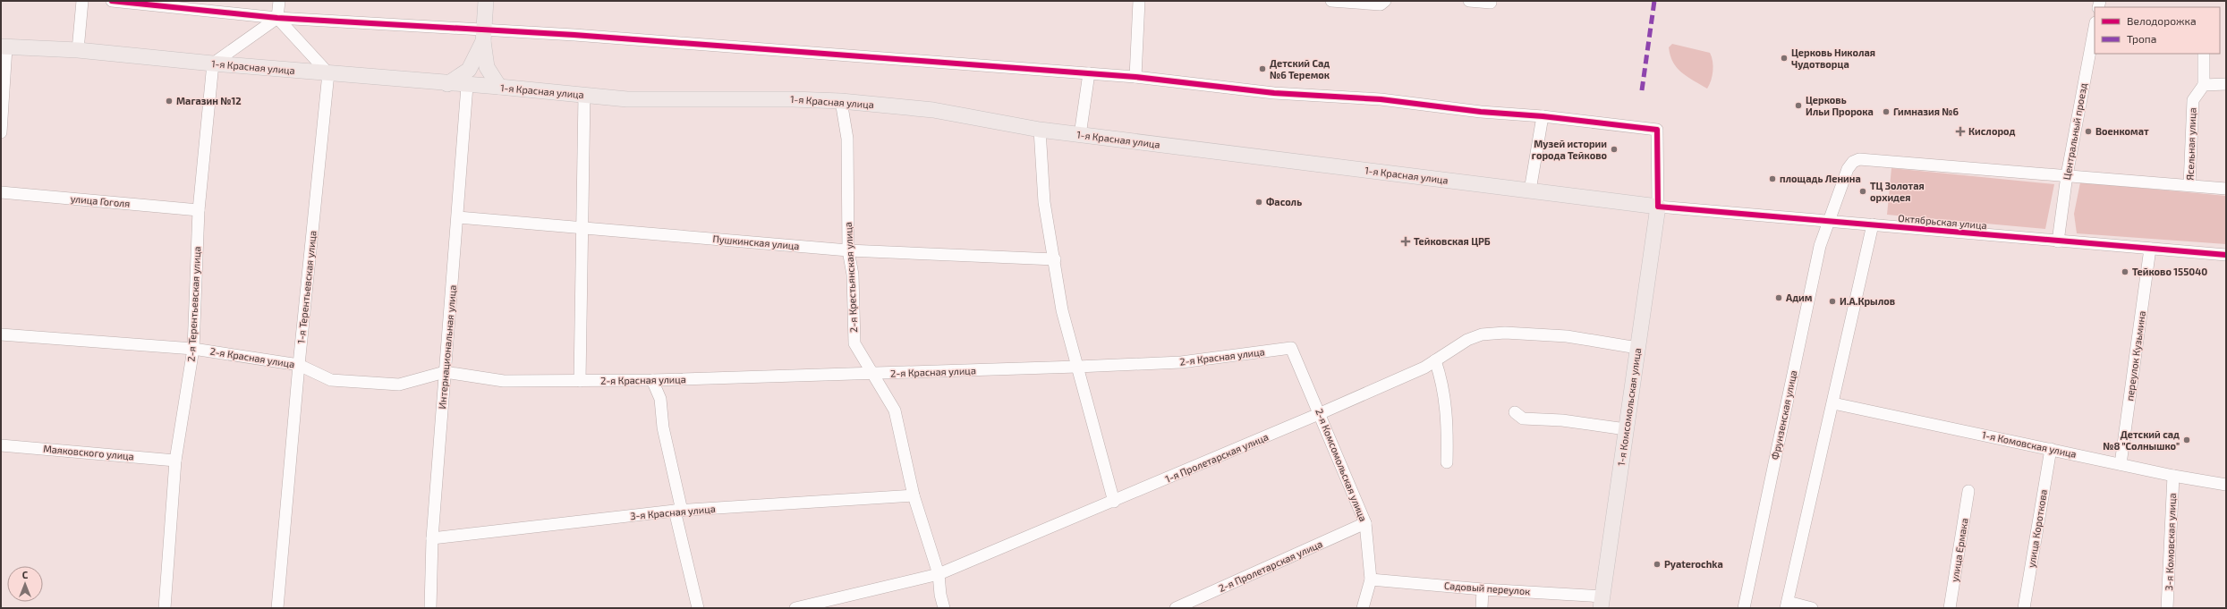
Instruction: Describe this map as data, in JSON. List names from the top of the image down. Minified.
{"streets":{"main road":["1-я Красная улица","1-я Комсомольская улица"],"street":["Центральный проезд","Ясельная улица","улица Гоголя","Октябрьская улица","Пушкинская улица","2-я Крестьянская улица","1-я Терентьевская улица","2-я Терентьевская улица","Интернациональная улица","переулок Кузьмина","2-я Красная улица","Фрунзенская улица","1-я Комовская улица","Маяковского улица","1-я Пролетарская улица","2-я Комсомольская улица","3-я Красная улица","улица Короткова","3-я Комовская улица","улица Ермака","2-я Пролетарская улица","Садовый переулок"]},"crossings":[["1-я Красная улица","Октябрьская улица"],["1-я Красная улица","2-я Крестьянская улица"],["1-я Красная улица","1-я Терентьевская улица"],["1-я Красная улица","2-я Терентьевская улица"],["1-я Красная улица","Интернациональная улица"],["1-я Красная улица","1-я Комсомольская улица"],["Центральный проезд","Октябрьская улица"],["улица Гоголя","2-я Терентьевская улица"],["Октябрьская улица","переулок Кузьмина"],["Октябрьская улица","1-я Комсомольская улица"],["Октябрьская улица","Фрунзенская улица"],["Пушкинская улица","2-я Крестьянская улица"],["Пушкинская улица","Интернациональная улица"],["2-я Крестьянская улица","2-я Красная улица"],["2-я Крестьянская улица","1-я Пролетарская улица"],["2-я Крестьянская улица","3-я Красная улица"],["1-я Терентьевская улица","2-я Красная улица"],["2-я Терентьевская улица","2-я Красная улица"],["2-я Терентьевская улица","Маяковского улица"],["Интернациональная улица","2-я Красная улица"],["Интернациональная улица","3-я Красная улица"],["переулок Кузьмина","1-я Комовская улица"],["2-я Красная улица","2-я Комсомольская улица"],["1-я Комсомольская улица","1-я Пролетарская улица"],["1-я Комсомольская улица","Садовый переулок"],["1-я Комовская улица","улица Короткова"],["1-я Комовская улица","3-я Комовская улица"],["1-я Пролетарская улица","2-я Комсомольская улица"],["2-я Комсомольская улица","2-я Пролетарская улица"],["2-я Комсомольская улица","Садовый переулок"]],"places":{"other":["Церковь Николая Чудотворца","Детский Сад №6 Теремок","Магазин №12","Церковь Ильи Пророка","Гимназия №6","Военкомат","Музей истории города Тейково","площадь Ленина","ТЦ Золотая орхидея","Фасоль","Тейково 155040","Адим","И.А.Крылов","Детский сад №8 \"Солнышко\"","Pyaterochka"],"health":["Кислород","Тейковская ЦРБ"]},"legend":["Велодорожка","Тропа"],"north":"top"}
